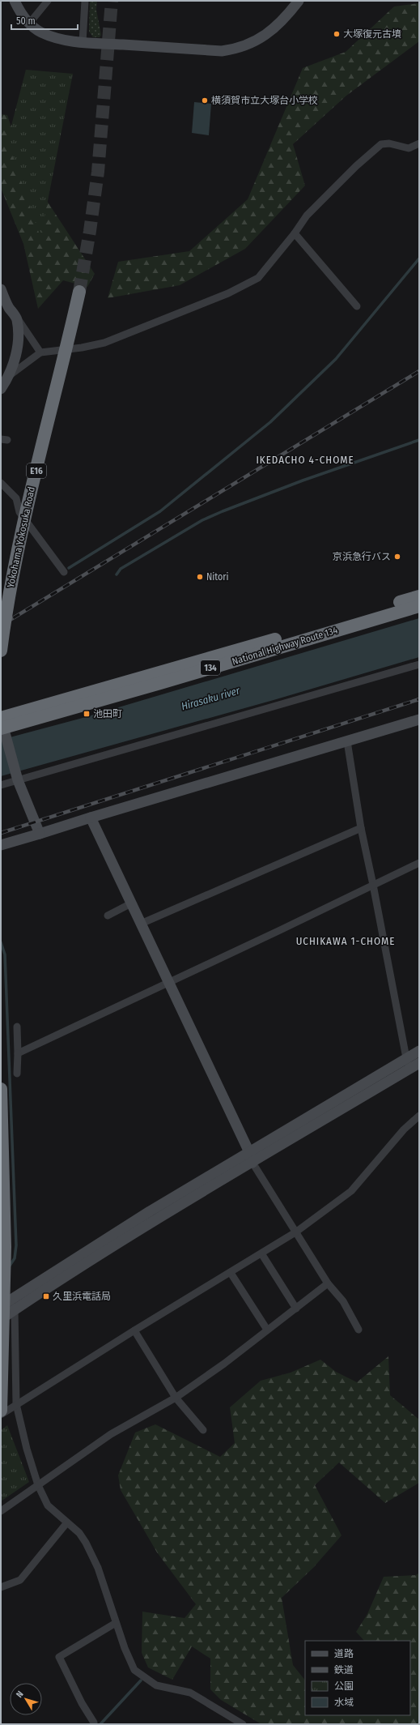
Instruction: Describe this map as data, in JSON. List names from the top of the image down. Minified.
{"streets":{"highway":["E16","Yokohama Yokosuka Road","National Highway Route 134","134"]},"districts":["IKEDACHO 4-CHOME","UCHIKAWA 1-CHOME"],"water":["Hirasaku river"],"places":{"other":["大塚復元古墳","横須賀市立大塚台小学校","京浜急行バス","Nitori"],"transit":["池田町","久里浜電話局"]},"legend":["道路","鉄道","公園","水域"],"scale_bar":"50 m","north":"top left"}
